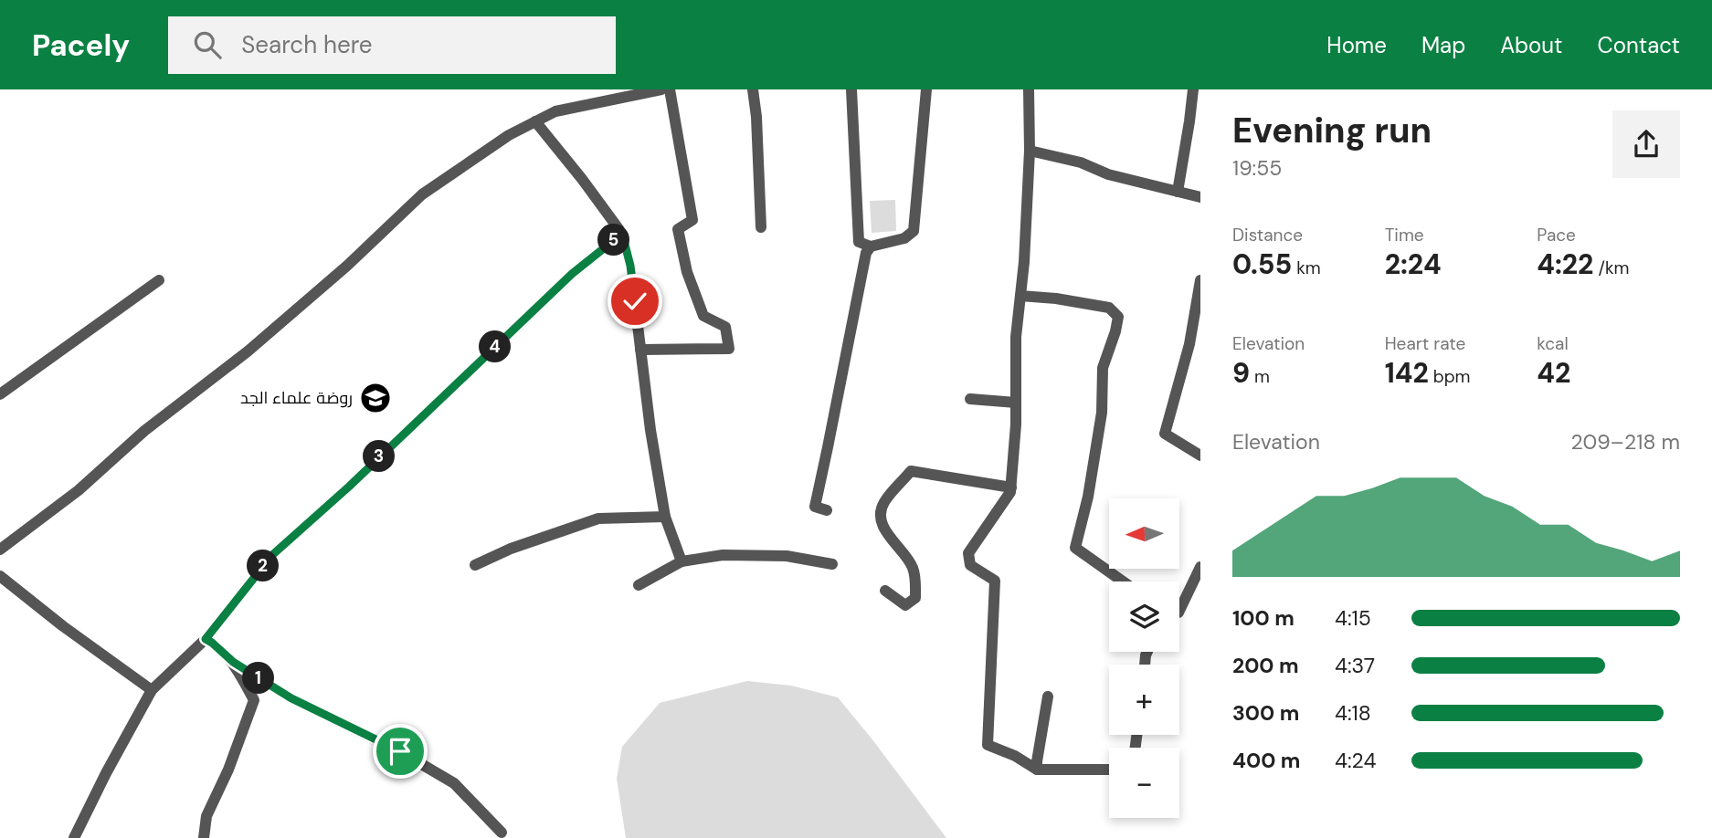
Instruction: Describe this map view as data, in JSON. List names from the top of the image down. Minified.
{"places":{"school or university":["روضة علماء الجد"]},"north":"left","page":{"header":"Pacely","search":"Search here","nav":["Home","Map","About","Contact"],"heading":["Evening run","19:55"],"stats":[["Distance","0.55 km"],["Time","2:24"],["Pace","4:22 /km"],["Elevation","9 m"],["Heart rate","142 bpm"],["kcal","42"]],"pins":["5","4","3","2","1"],"chart":["Elevation","209–218 m"],"map_buttons":["+","−"],"list":[{"name":"100 m","note":"4:15"},{"name":"200 m","note":"4:37"},{"name":"300 m","note":"4:18"},{"name":"400 m","note":"4:24"}]}}
